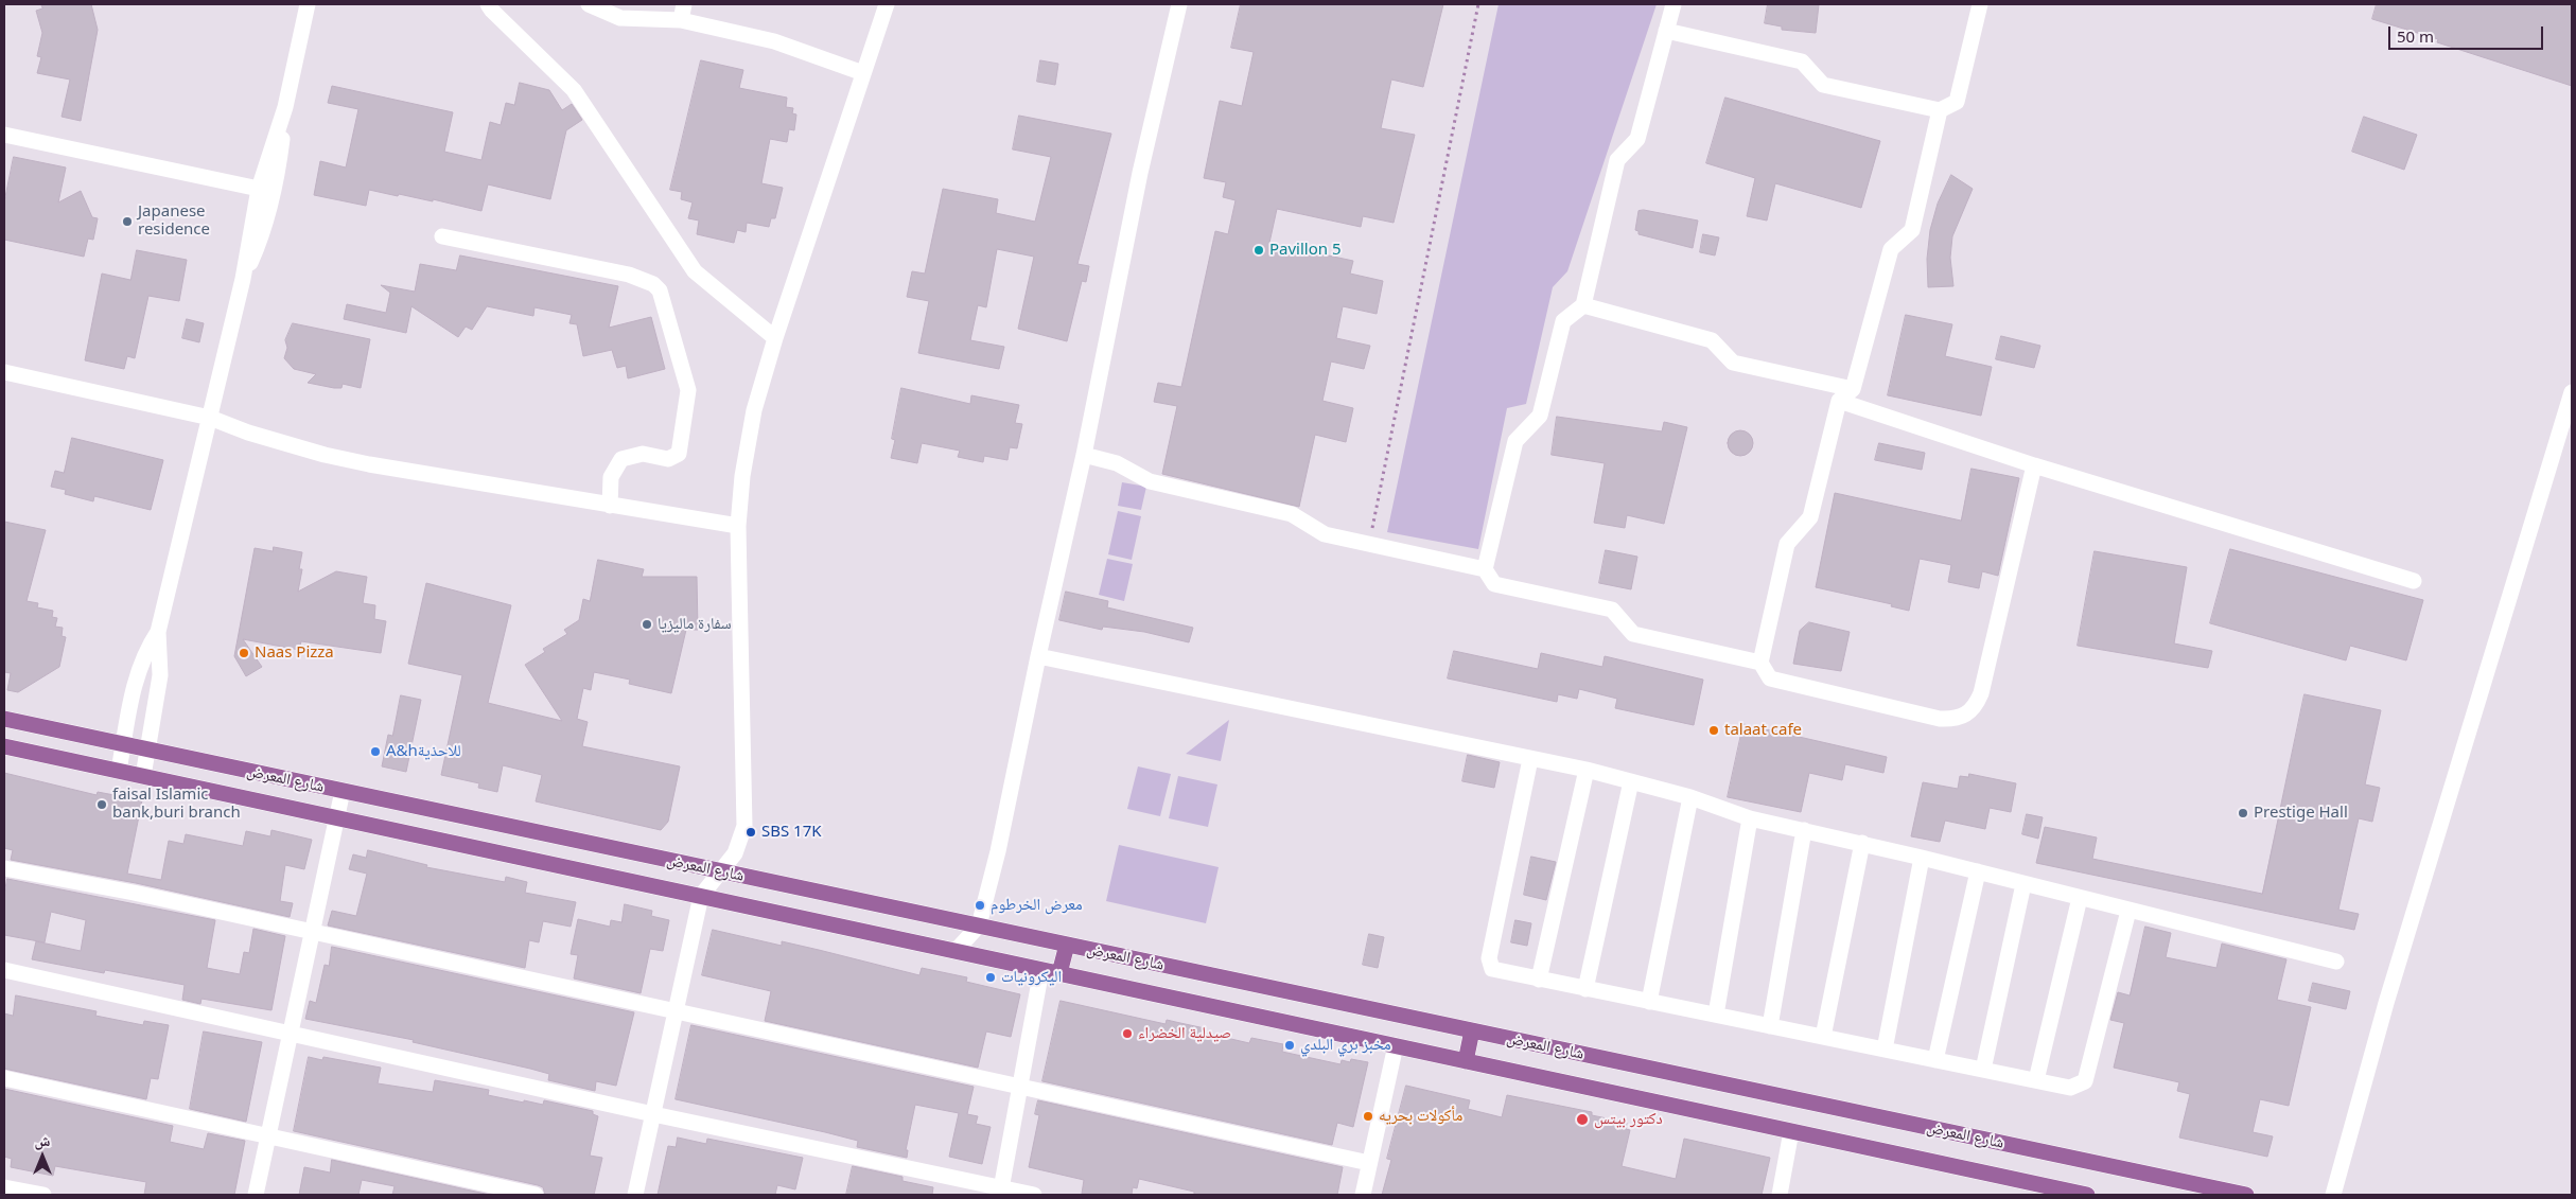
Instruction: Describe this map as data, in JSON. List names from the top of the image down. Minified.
{"streets":{"main road":["شارع المعرض"]},"places":["Japanese residence","Pavillon 5","سفارة ماليزيا","Naas Pizza","talaat cafe","A&hللاحذية","faisal Islamic bank,buri branch","Prestige Hall","SBS 17K","معرض الخرطوم","اليكرونيات","صيدلية الخضراء","مخبز بري البلدي","مأكولات بحريه","دكتور بيتس"],"scale_bar":"50 m","north":"top"}
